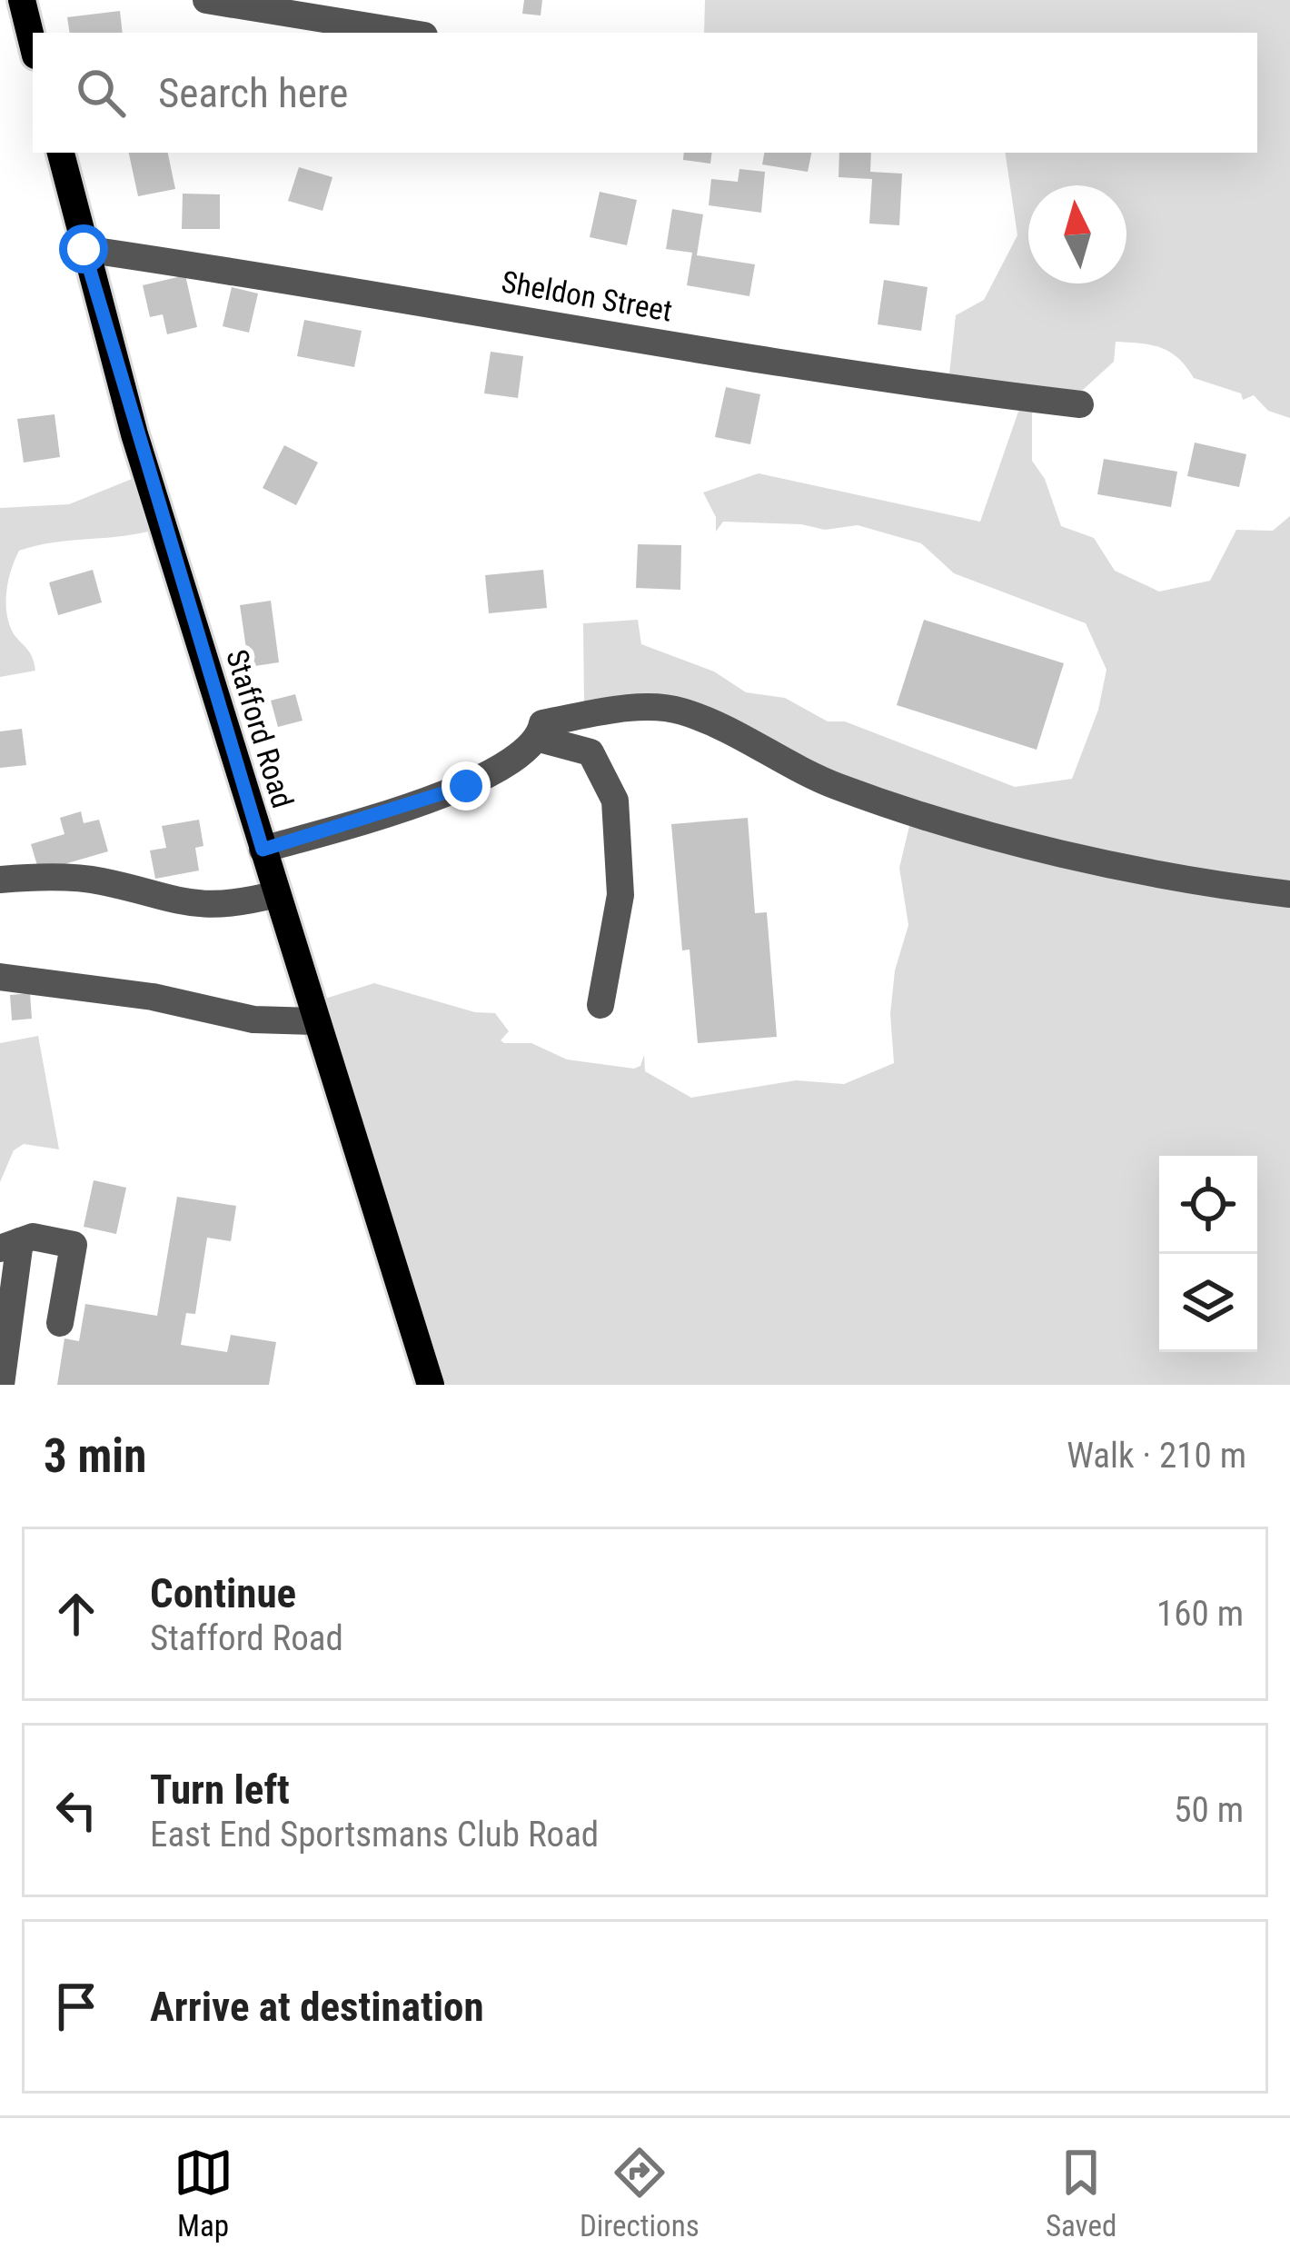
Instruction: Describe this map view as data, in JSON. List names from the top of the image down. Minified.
{"streets":{"main road":["Stafford Road"],"street":["Sheldon Street"]},"crossings":[["Sheldon Street","Stafford Road"]],"north":"top","page":{"search":"Search here","heading":["3 min","Walk · 210 m"],"list":[["Continue","Stafford Road","160 m"],["Turn left","East End Sportsmans Club Road","50 m"],"Arrive at destination"],"nav":["Map","Directions","Saved"]}}
